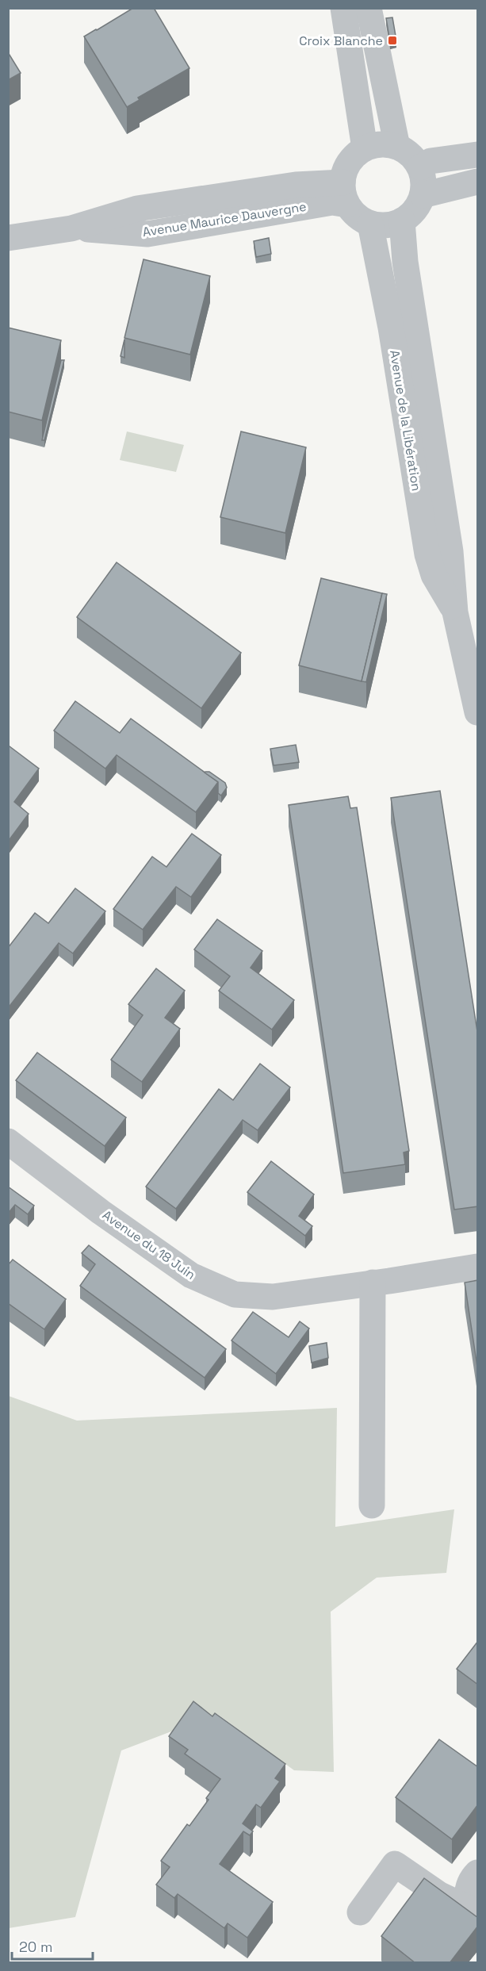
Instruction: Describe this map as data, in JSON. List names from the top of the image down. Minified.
{"streets":{"street":["Avenue Maurice Dauvergne","Avenue de la Libération","Avenue du 18 Juin"]},"crossings":[["Avenue Maurice Dauvergne","Avenue de la Libération"]],"places":{"transit":["Croix Blanche"]},"scale_bar":"20 m"}
